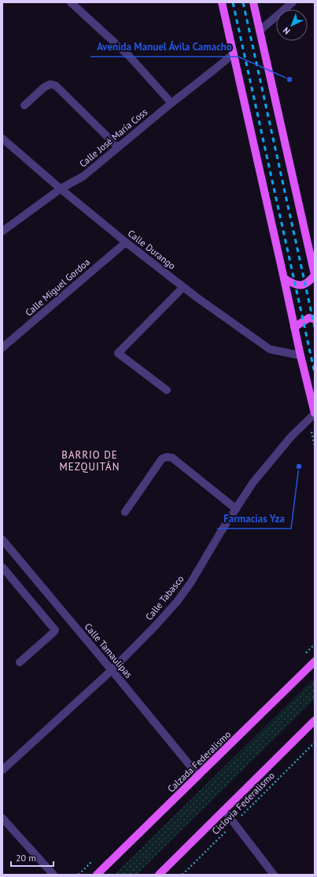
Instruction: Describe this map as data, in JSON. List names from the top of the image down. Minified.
{"streets":{"main road":["Calzada Federalismo"],"street":["Calle José María Coss","Calle Durango","Calle Miguel Gordoa","Calle Tabasco","Calle Tamaulipas"],"path":["Ciclovía Federalismo"]},"crossings":[["Calle José María Coss","Calle Durango"],["Calle Durango","Calle Miguel Gordoa"],["Calle Tabasco","Calle Tamaulipas"],["Calle Tamaulipas","Calzada Federalismo"]],"districts":["BARRIO DE MEZQUITÁN"],"places":["Avenida Manuel Ávila Camacho","Farmacias Yza"],"scale_bar":"20 m","north":"bottom left"}
